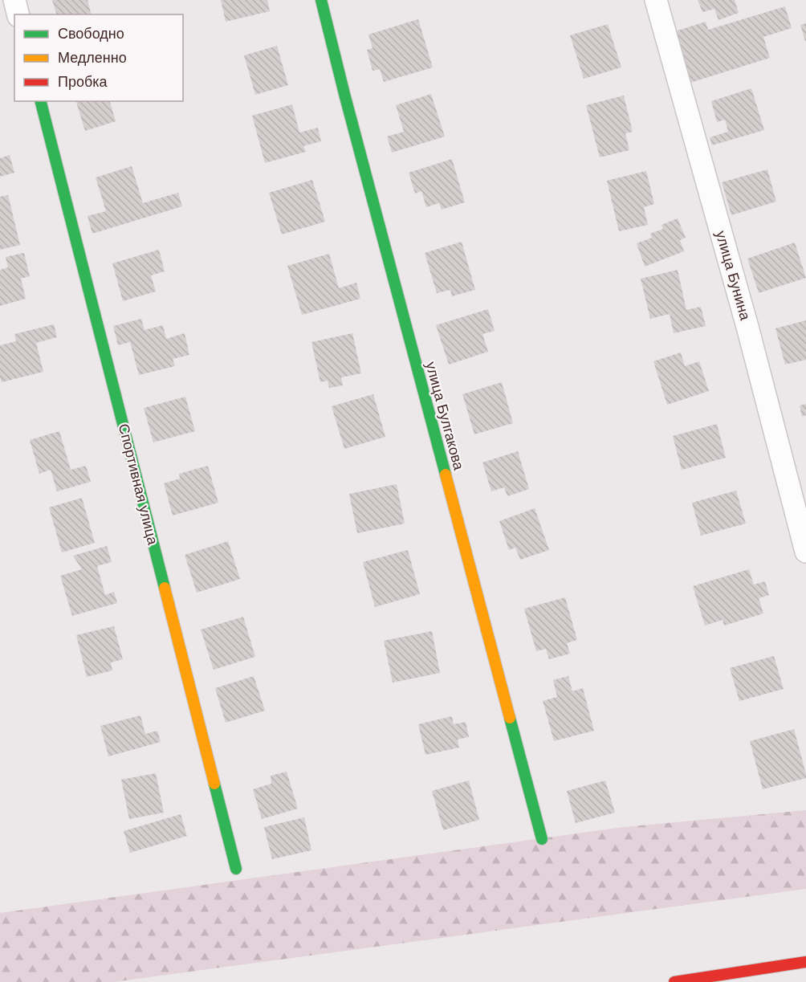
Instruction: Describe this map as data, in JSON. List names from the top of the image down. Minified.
{"streets":{"street":["улица Бунина","улица Булгакова","Спортивная улица"]},"legend":["Свободно","Медленно","Пробка"]}
